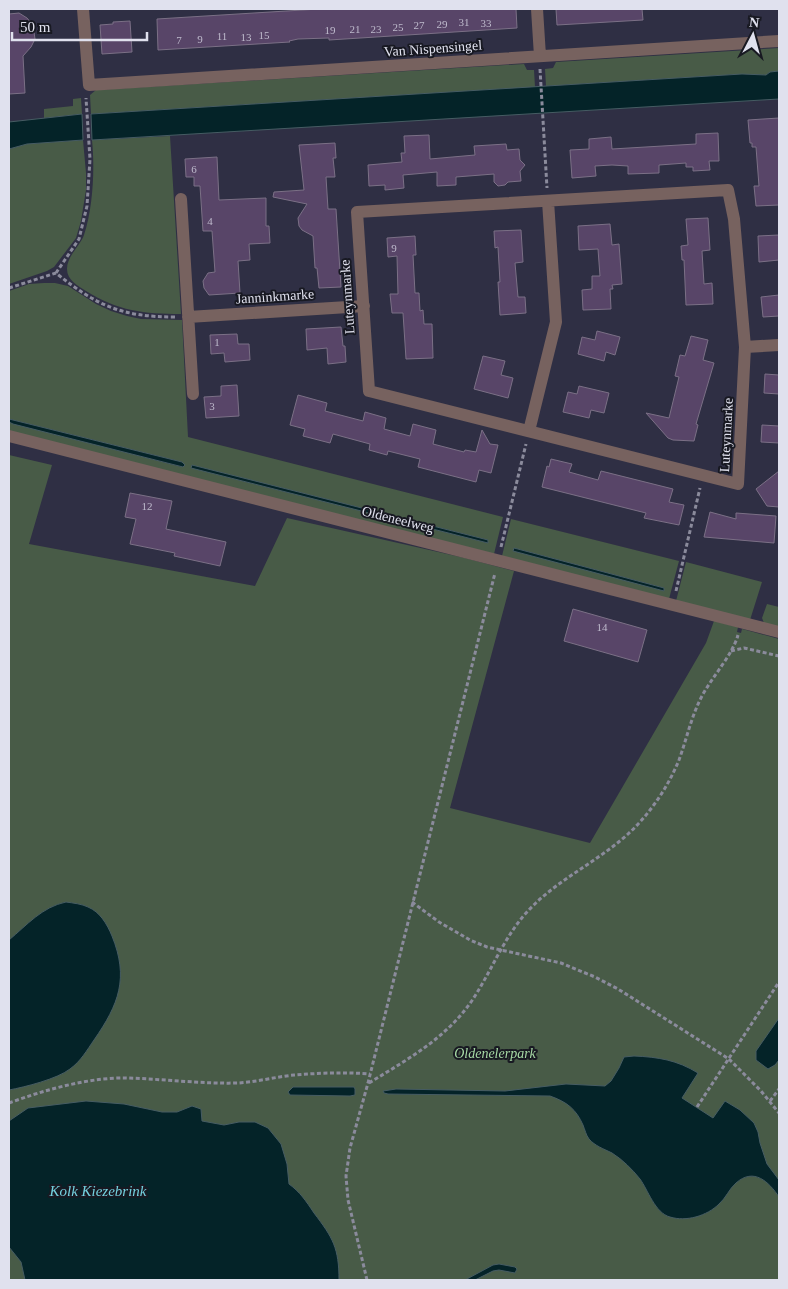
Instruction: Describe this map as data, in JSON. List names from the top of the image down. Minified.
{"streets":{"street":["Van Nispensingel","Janninkmarke","Luteynmarke","Oldeneelweg"]},"crossings":[["Janninkmarke","Luteynmarke"]],"water":["Kolk Kiezebrink"],"parks":["Oldenelerpark"],"house_numbers":["31","33","29","27","25","21","23","19","15","11","13","9","7","6","4","9","1","3","12","14"],"scale_bar":"50 m","north":"top"}
